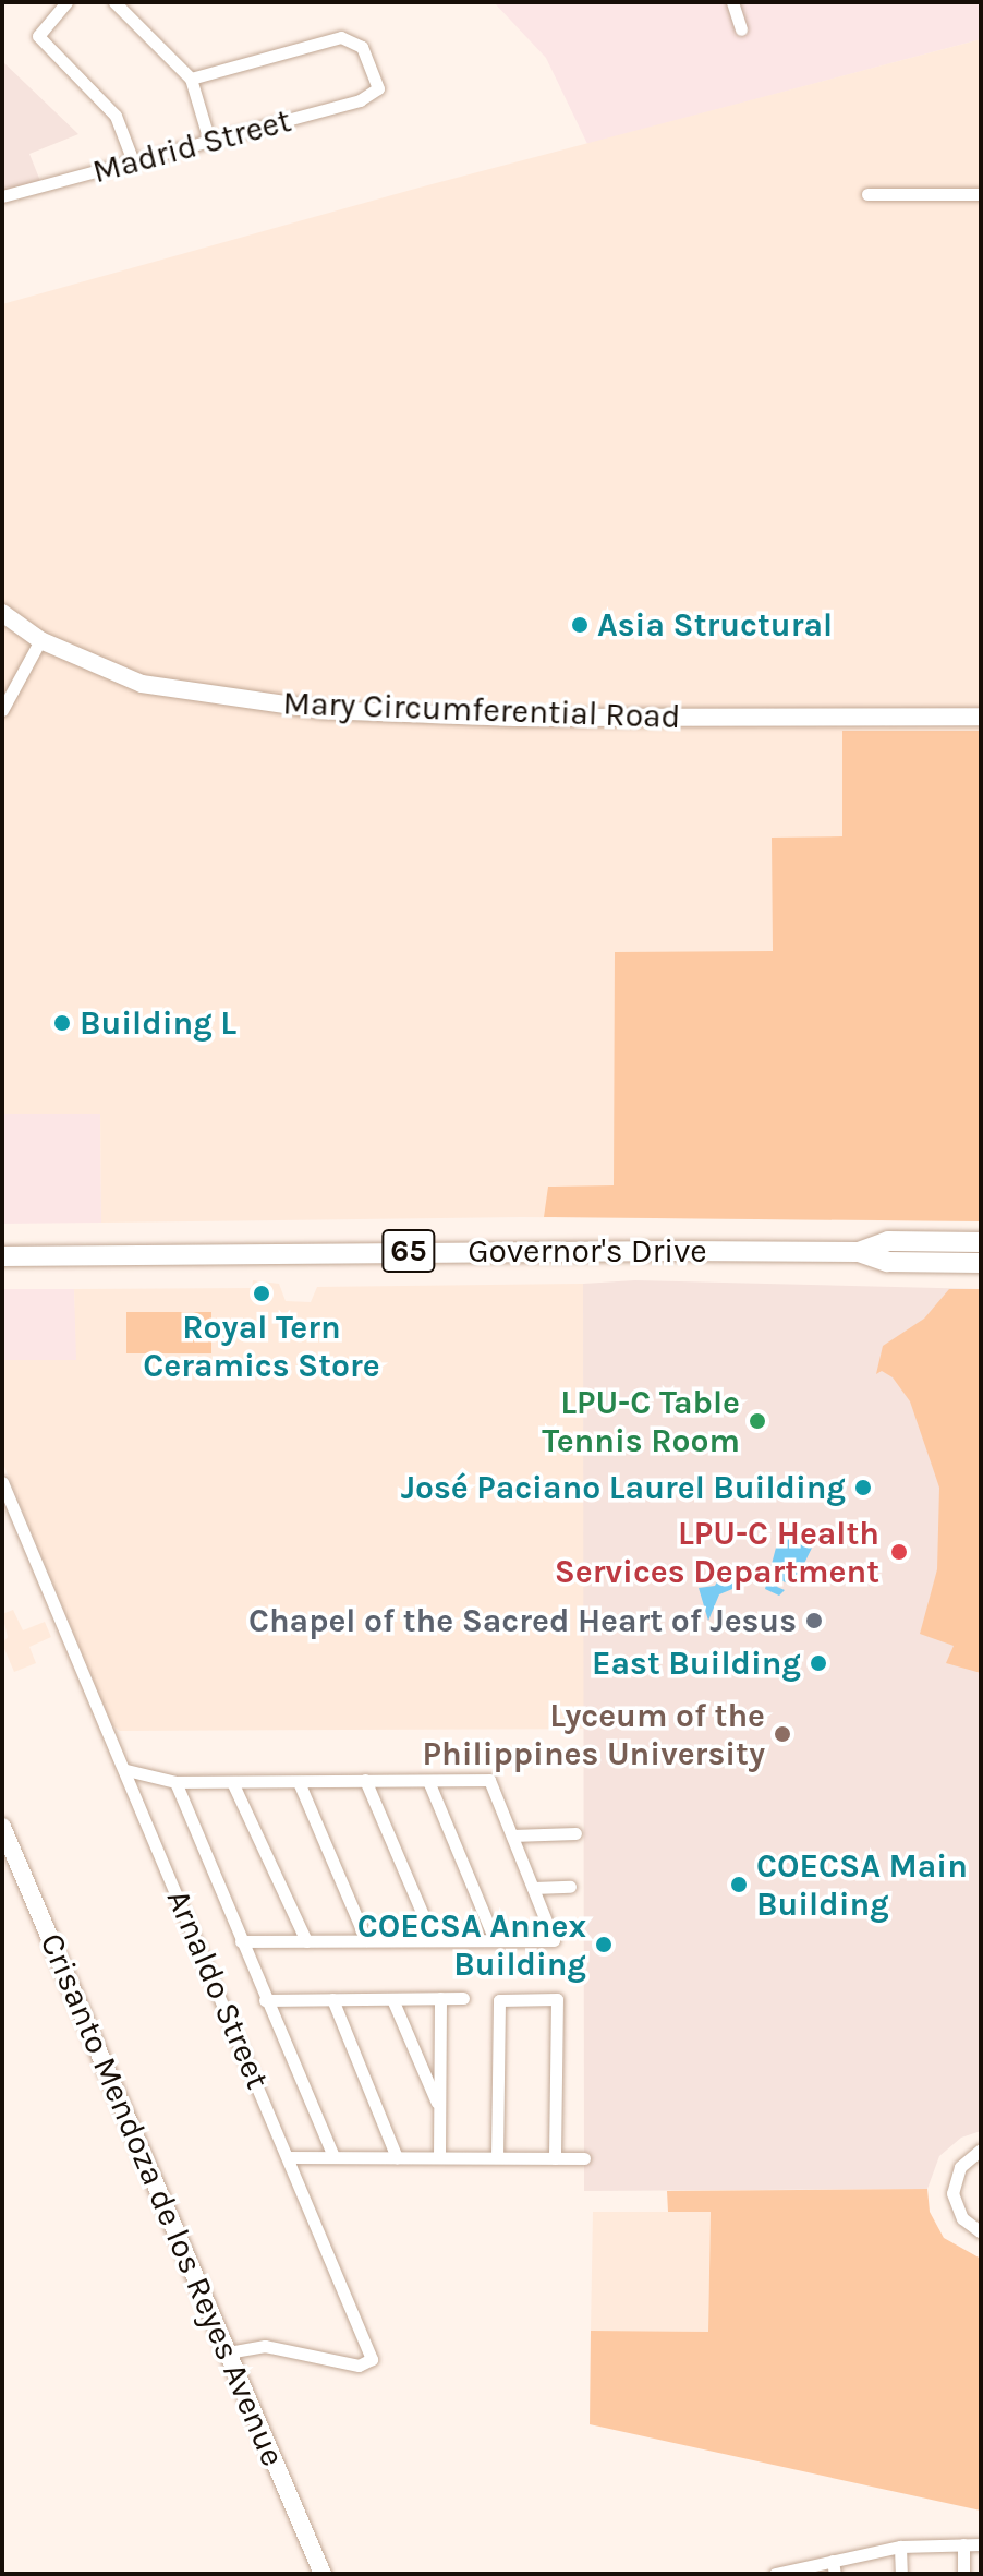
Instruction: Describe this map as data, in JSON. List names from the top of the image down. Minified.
{"streets":{"main road":["65","Governor's Drive"],"street":["Madrid Street","Mary Circumferential Road","Arnaldo Street","Crisanto Mendoza de los Reyes Avenue"]},"crossings":[["Arnaldo Street","Crisanto Mendoza de los Reyes Avenue"]],"places":["Asia Structural","Building L","Royal Tern Ceramics Store","LPU-C Table Tennis Room","José Paciano Laurel Building","LPU-C Health Services Department","Chapel of the Sacred Heart of Jesus","East Building","Lyceum of the Philippines University","COECSA Main Building","COECSA Annex Building"]}
